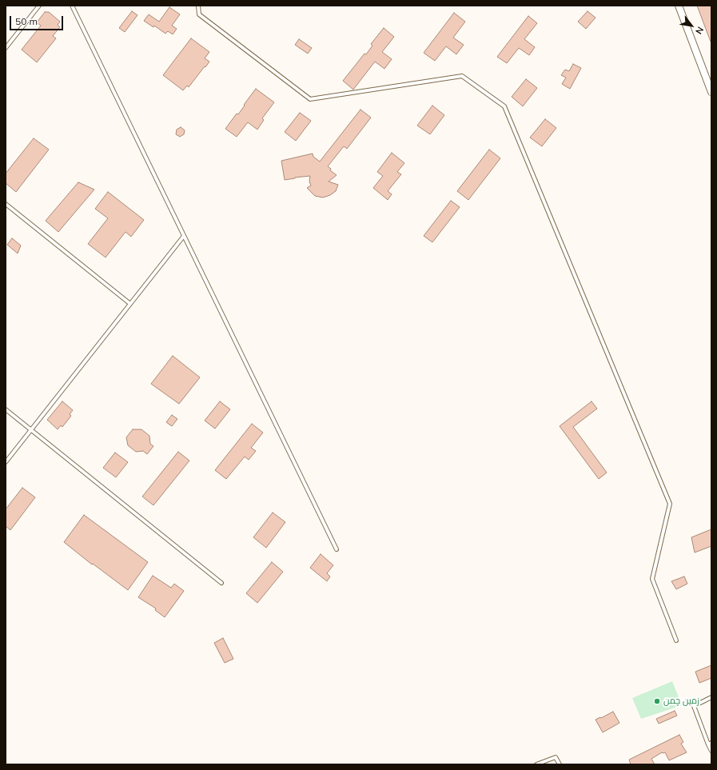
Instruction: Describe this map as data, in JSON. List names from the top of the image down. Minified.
{"places":["زمین چمن"],"scale_bar":"50 m","north":"bottom right"}
